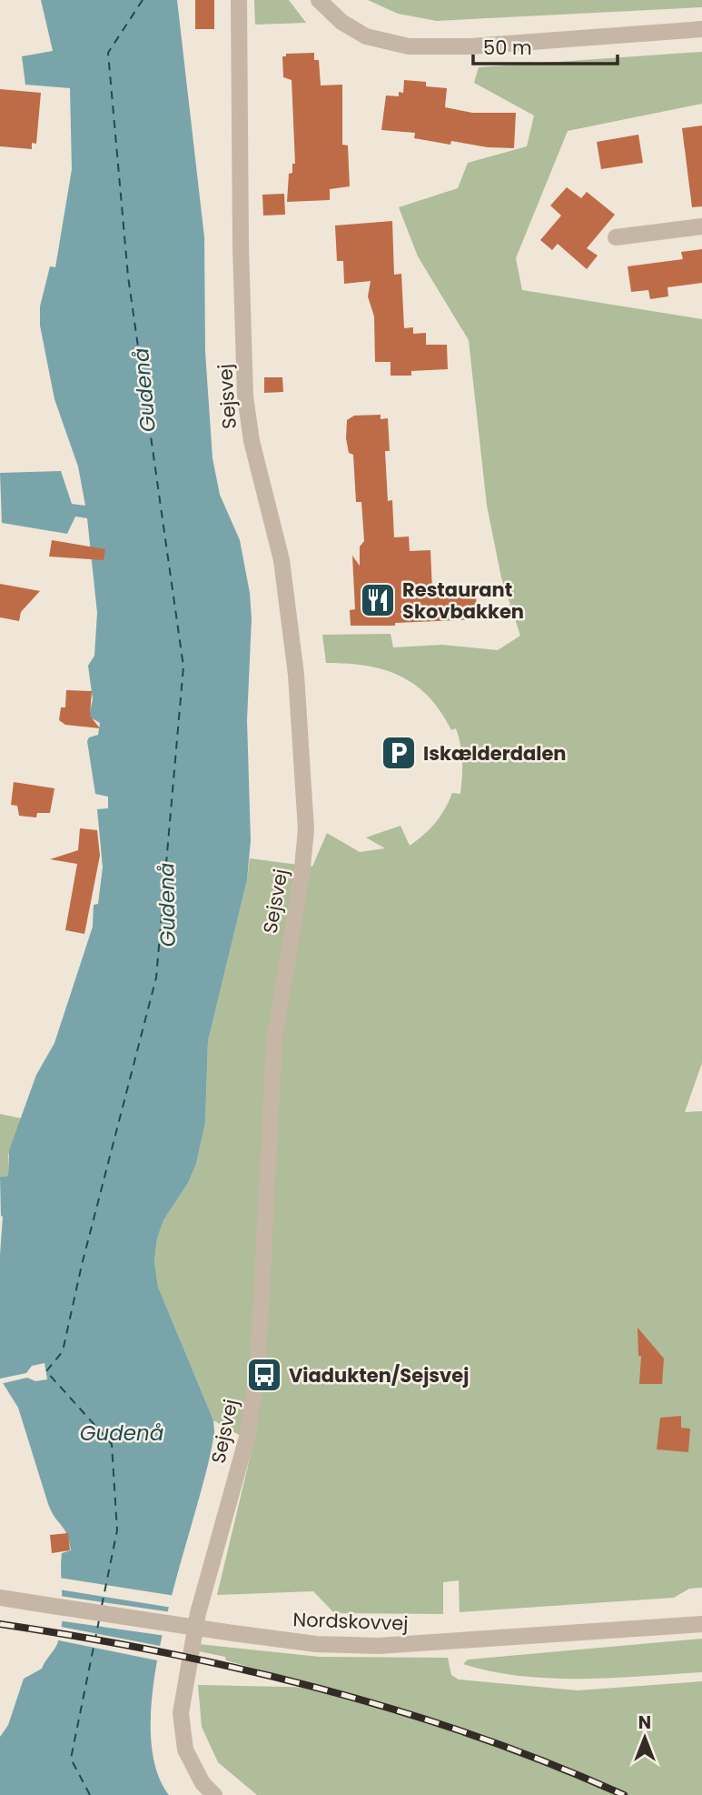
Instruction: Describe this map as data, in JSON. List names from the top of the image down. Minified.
{"streets":{"street":["Sejsvej","Nordskovvej"]},"water":["Gudenå"],"places":{"restaurant":["Restaurant Skovbakken"],"parking":["Iskælderdalen"],"bus stop":["Viadukten/Sejsvej"]},"scale_bar":"50 m","north":"top"}
